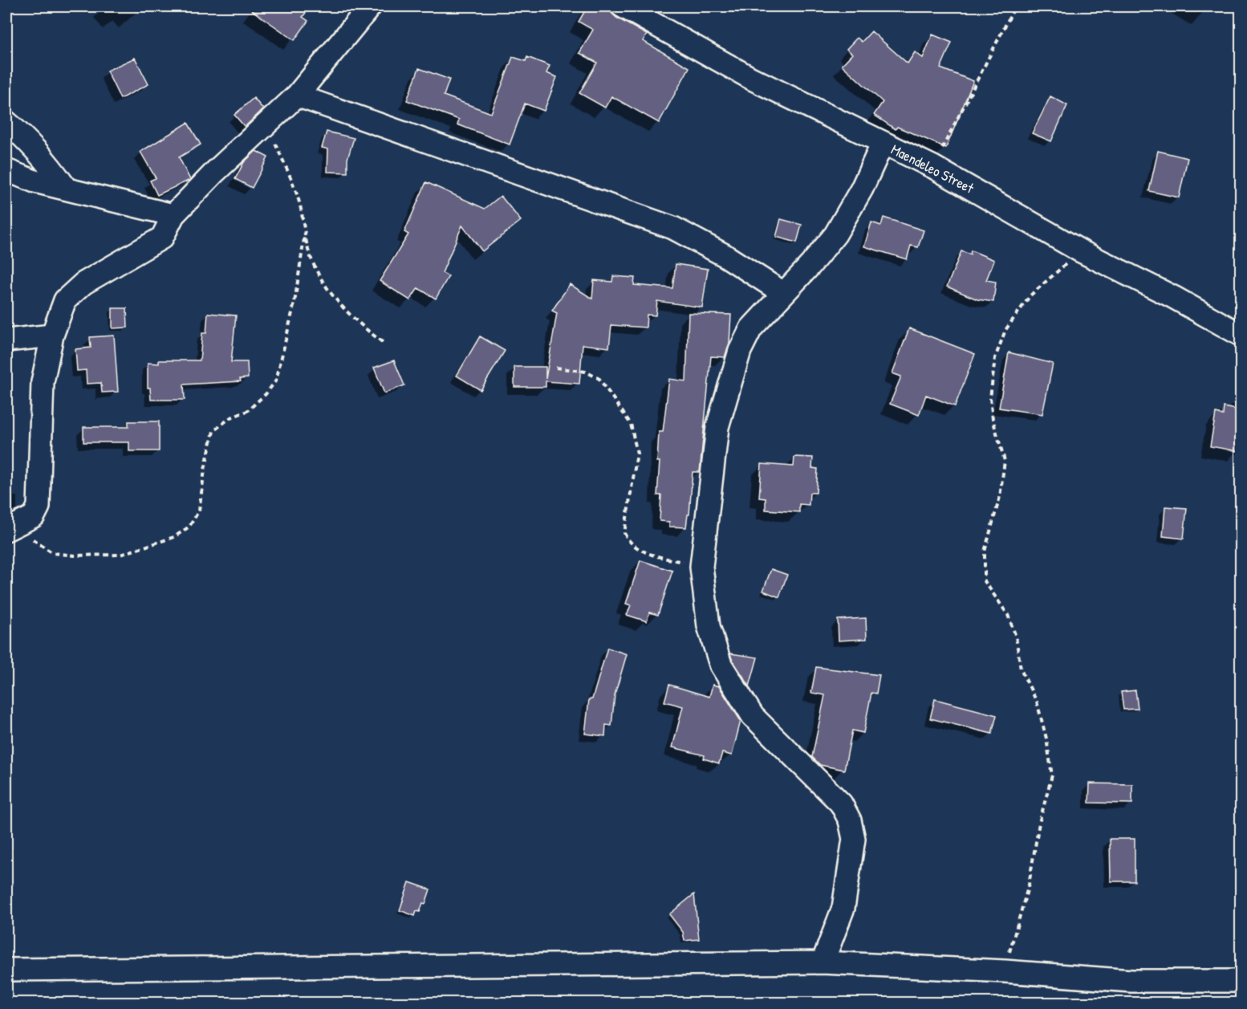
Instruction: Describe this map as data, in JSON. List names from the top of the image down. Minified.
{"streets":{"street":["Maendeleo Street"]}}
